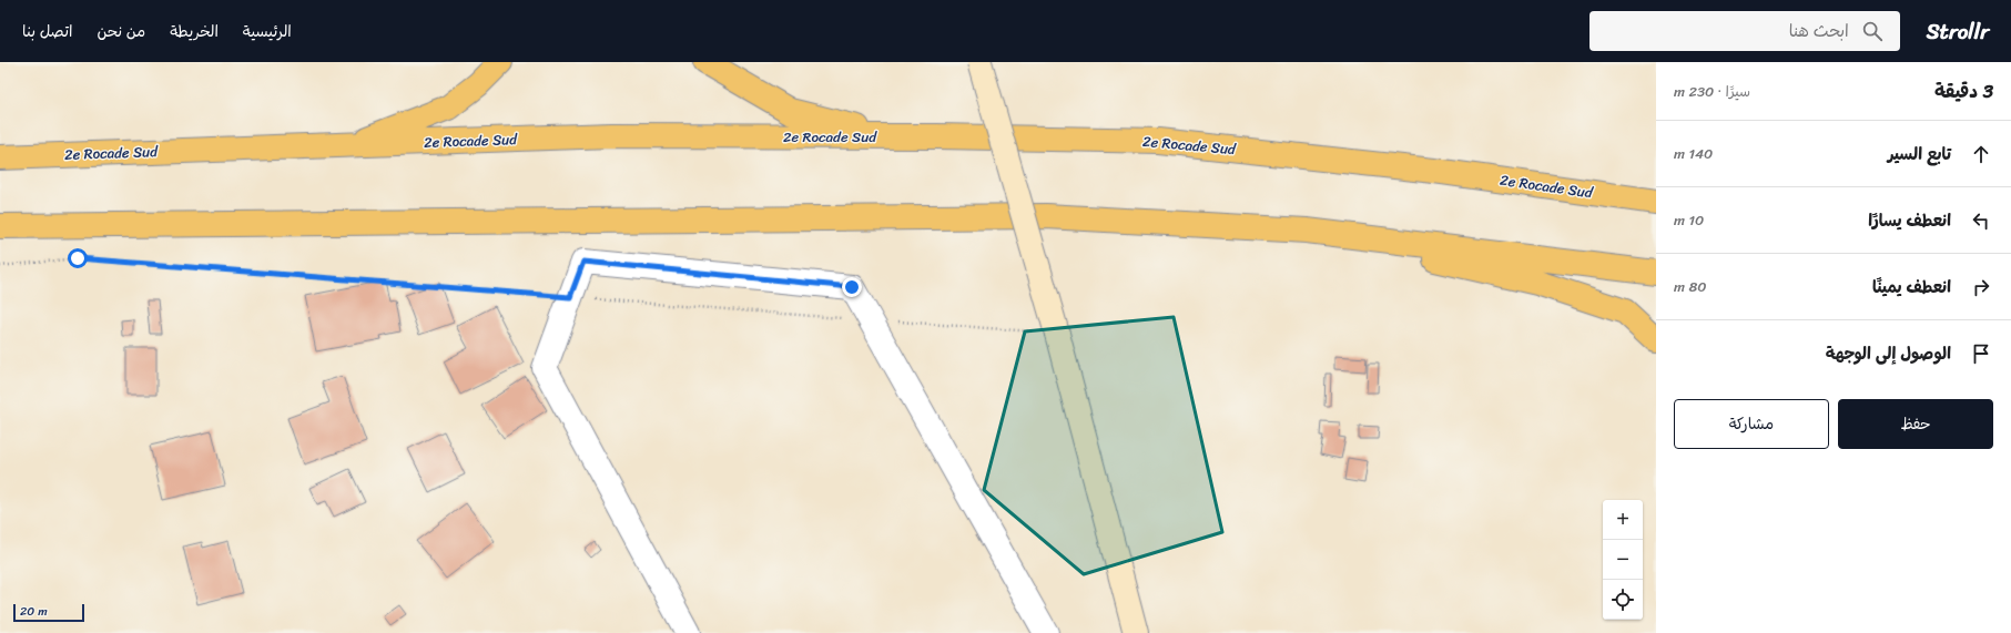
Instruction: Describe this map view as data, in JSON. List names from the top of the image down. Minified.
{"streets":{"highway":["2e Rocade Sud"]},"scale_bar":"20 m","page":{"header":"Strollr","search":"ابحث هنا","nav":["الرئيسية","الخريطة","من نحن","اتصل بنا"],"heading":["3 دقيقة","سيرًا · 230 m"],"list":[["تابع السير","140 m"],["انعطف يسارًا","10 m"],["انعطف يمينًا","80 m"],"الوصول إلى الوجهة"],"buttons":["حفظ","مشاركة"],"map_buttons":["+","−"],"scale":"20 m"}}
